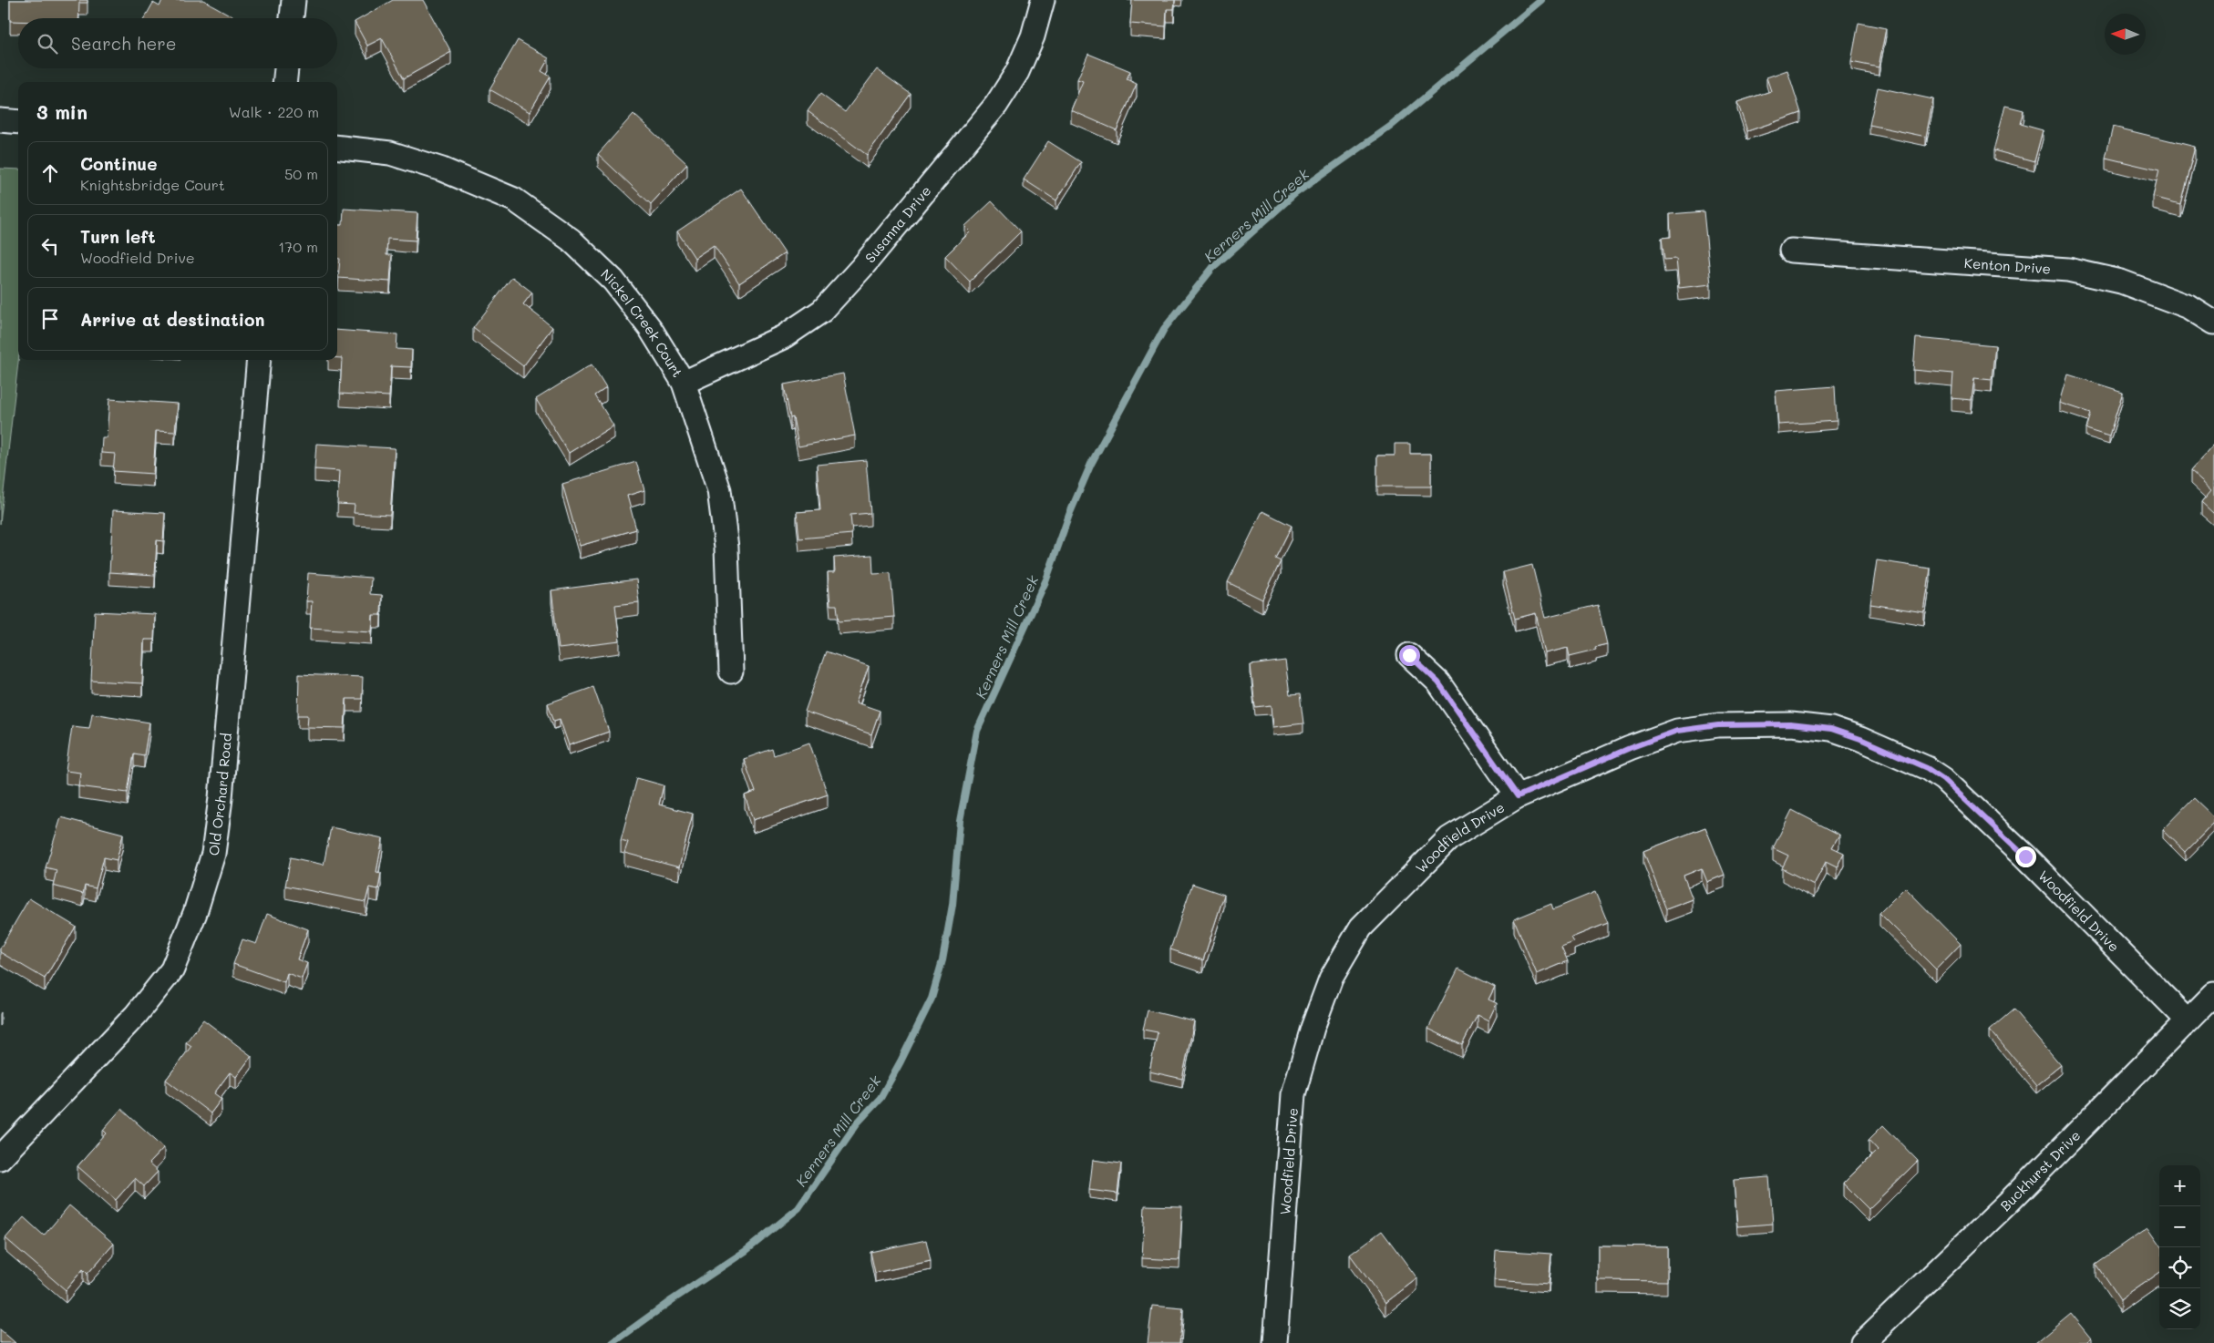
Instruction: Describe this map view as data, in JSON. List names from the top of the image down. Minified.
{"streets":{"street":["Susanna Drive","Kenton Drive","Nickel Creek Court","Old Orchard Road","Woodfield Drive","Buckhurst Drive"]},"crossings":[["Susanna Drive","Nickel Creek Court"],["Woodfield Drive","Buckhurst Drive"]],"water":["Kerners Mill Creek"],"north":"left","page":{"search":"Search here","heading":["3 min","Walk · 220 m"],"list":[["Continue","Knightsbridge Court","50 m"],["Turn left","Woodfield Drive","170 m"],"Arrive at destination"],"map_buttons":["+","−"]}}
